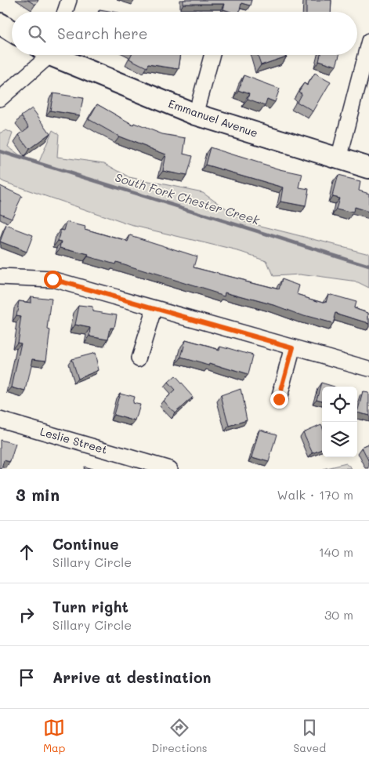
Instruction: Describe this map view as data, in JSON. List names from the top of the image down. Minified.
{"streets":{"street":["Emmanuel Avenue","Leslie Street"]},"water":["South Fork Chester Creek"],"page":{"search":"Search here","heading":["3 min","Walk · 170 m"],"list":[["Continue","Sillary Circle","140 m"],["Turn right","Sillary Circle","30 m"],"Arrive at destination"],"nav":["Map","Directions","Saved"]}}
